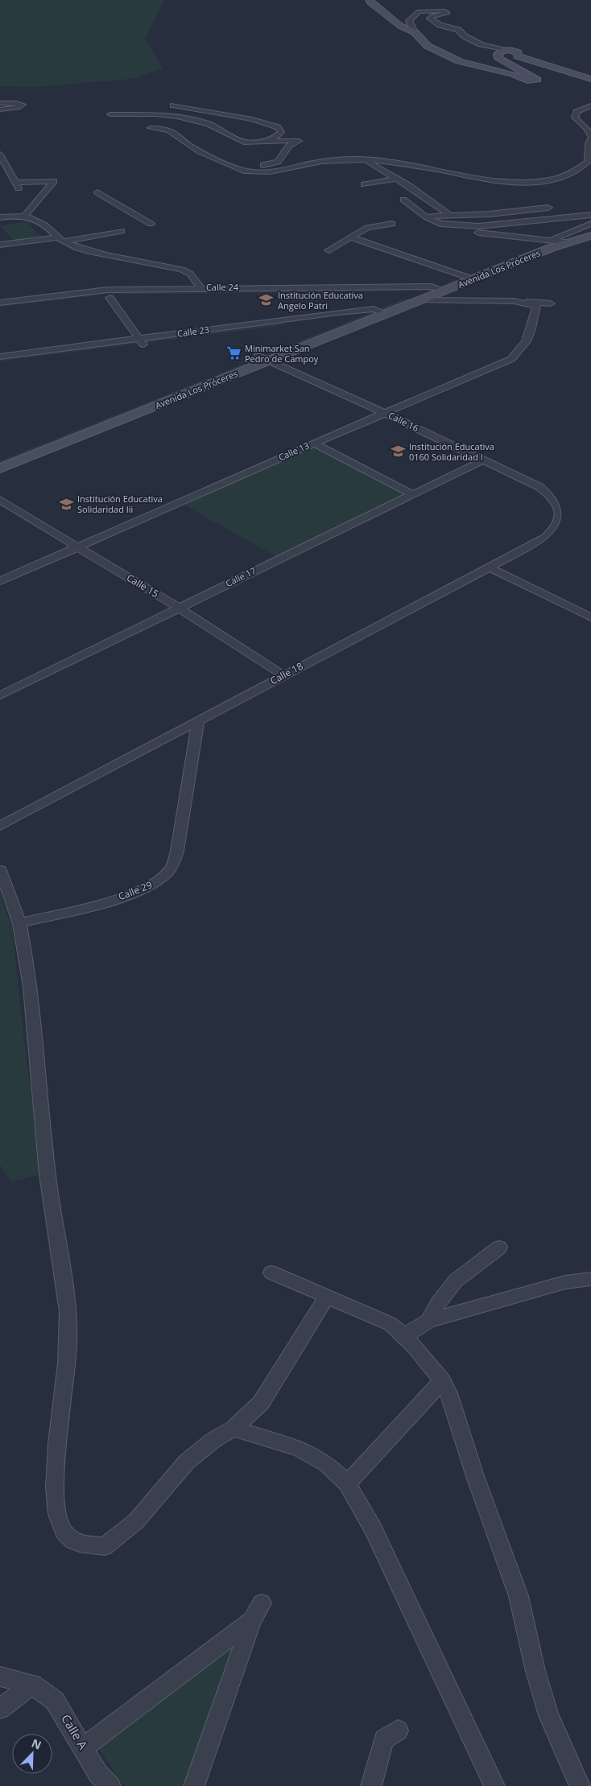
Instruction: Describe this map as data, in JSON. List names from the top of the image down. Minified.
{"streets":{"main road":["Avenida Los Próceres"],"street":["Calle 24","Calle 23","Calle 16","Calle 13","Calle 17","Calle 15","Calle 18","Calle 29","Calle A"]},"crossings":[["Avenida Los Próceres","Calle 24"],["Avenida Los Próceres","Calle 23"],["Avenida Los Próceres","Calle 16"],["Calle 16","Calle 13"],["Calle 16","Calle 17"],["Calle 16","Calle 18"],["Calle 13","Calle 15"],["Calle 17","Calle 15"],["Calle 15","Calle 18"],["Calle 18","Calle 29"]],"places":{"school or university":["Institución Educativa Angelo Patri","Institución Educativa 0160 Solidaridad I","Institución Educativa Solidaridad Iii"],"supermarket":["Minimarket San Pedro de Campoy"]},"north":"top right"}
